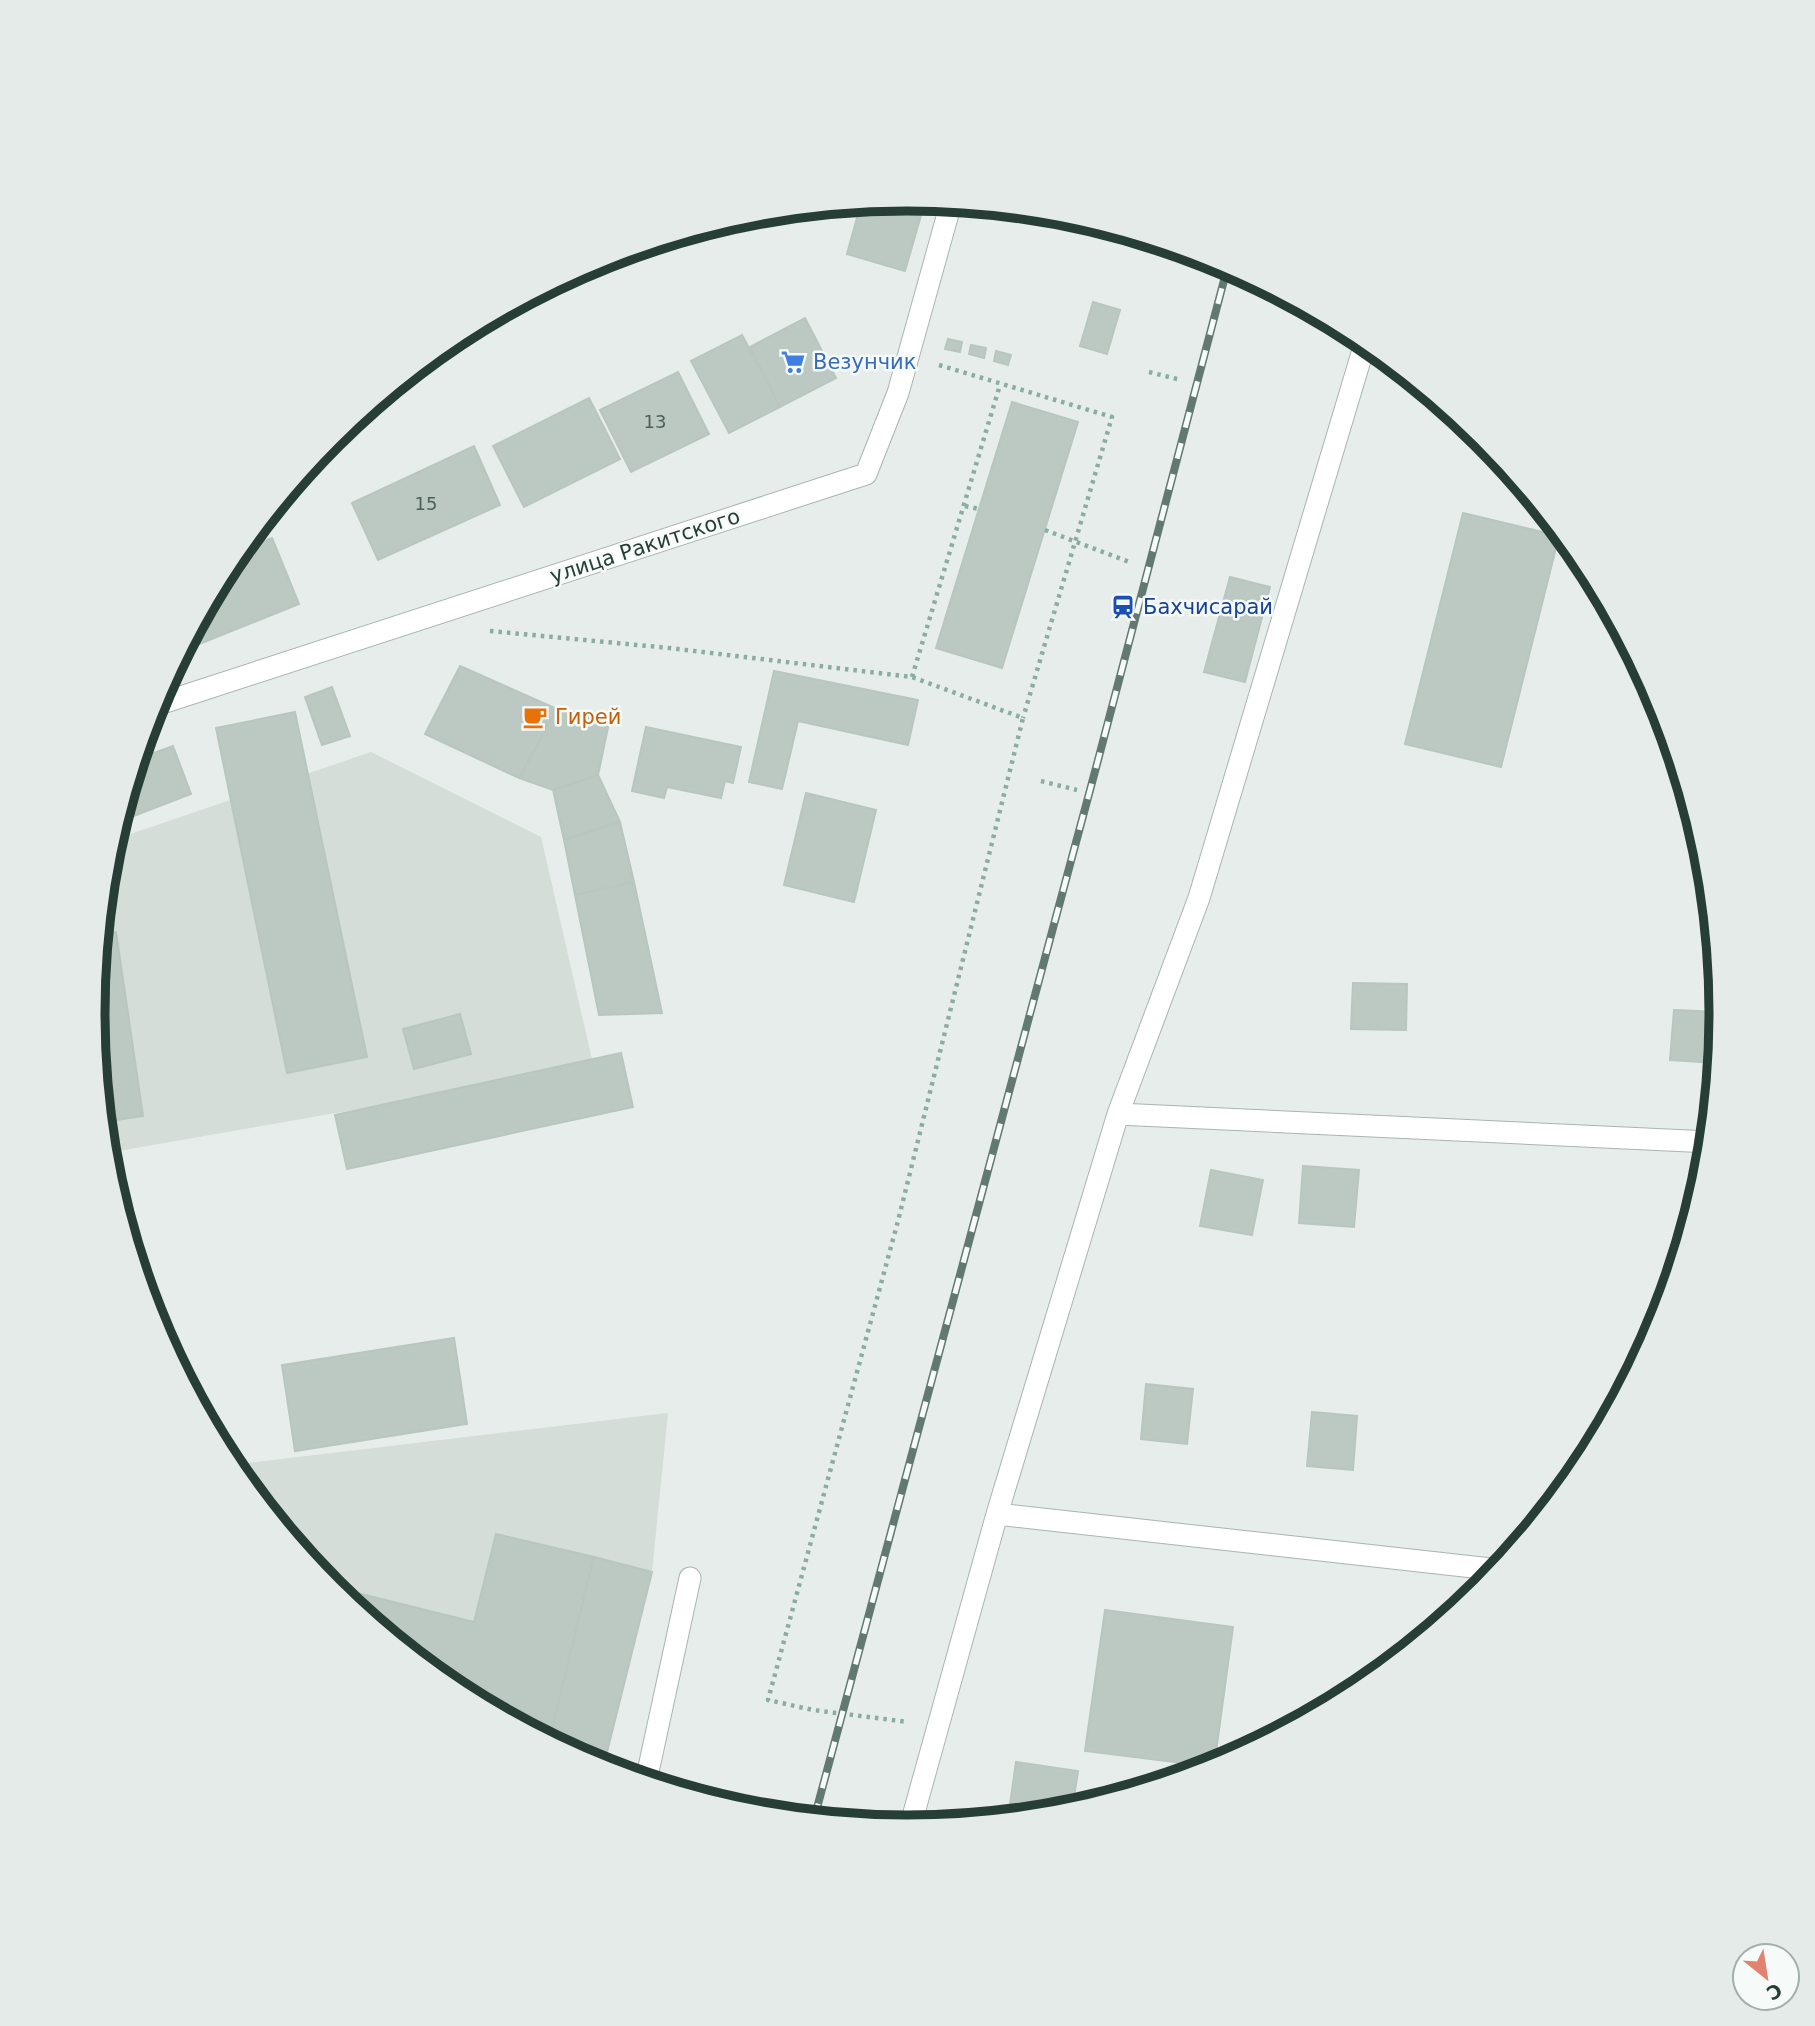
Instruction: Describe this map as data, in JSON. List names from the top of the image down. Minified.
{"streets":{"street":["улица Ракитского"]},"places":{"supermarket":["Везунчик"],"station":["Бахчисарай"],"cafe":["Гирей"]},"house_numbers":["13","15"],"north":"bottom right"}
